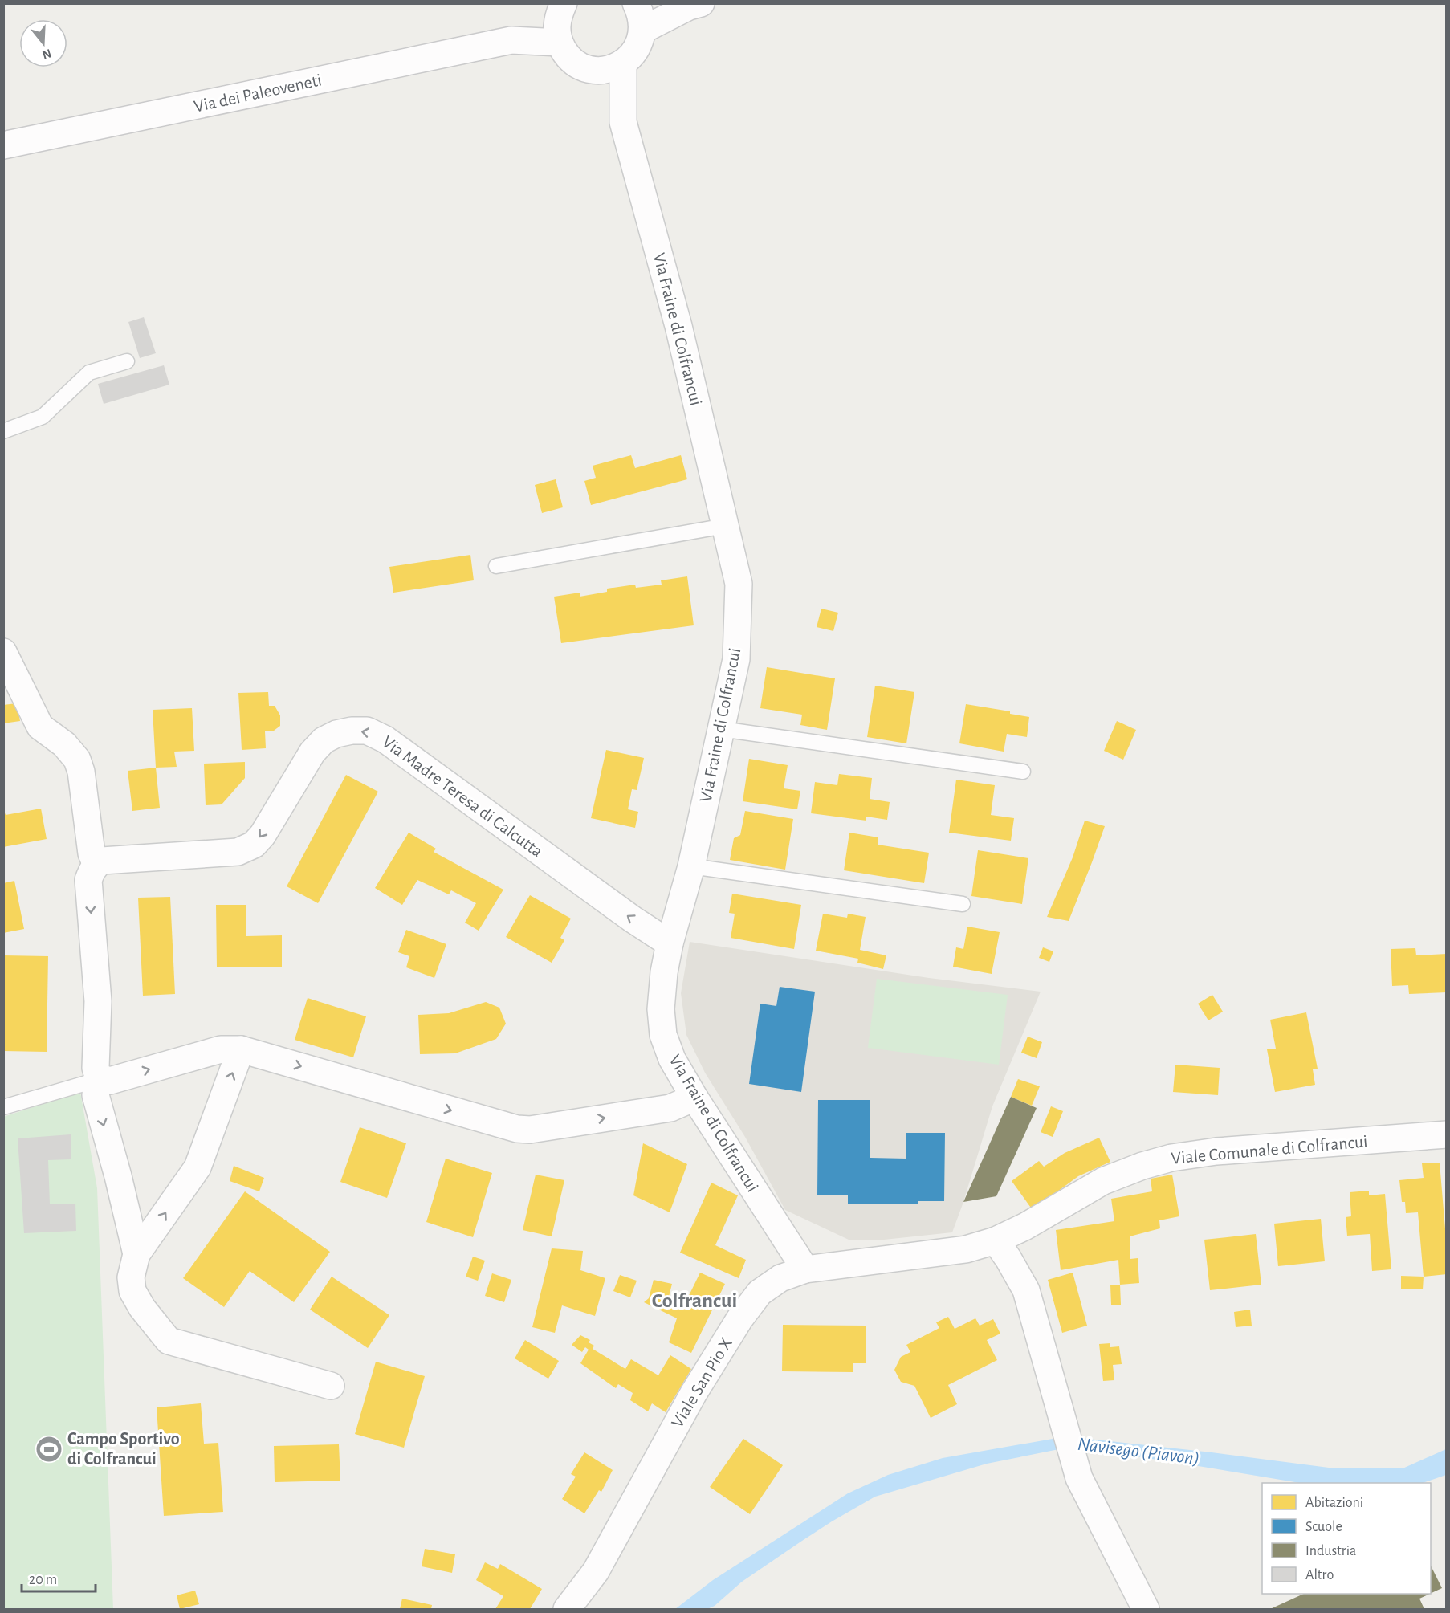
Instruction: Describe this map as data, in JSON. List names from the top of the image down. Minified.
{"streets":{"street":["Via dei Paleoveneti","Via Fraine di Colfrancui","Via Madre Teresa di Calcutta","Viale Comunale di Colfrancui","Viale San Pio X"]},"crossings":[["Via Fraine di Colfrancui","Via Madre Teresa di Calcutta"],["Via Fraine di Colfrancui","Viale San Pio X"],["Viale Comunale di Colfrancui","Viale San Pio X"]],"one_way":["Via Madre Teresa di Calcutta"],"districts":["Colfrancui"],"water":["Navisego (Piavon)"],"places":{"sports":["Campo Sportivo di Colfrancui"]},"legend":["Abitazioni","Scuole","Industria","Altro"],"scale_bar":"20 m","north":"bottom"}
